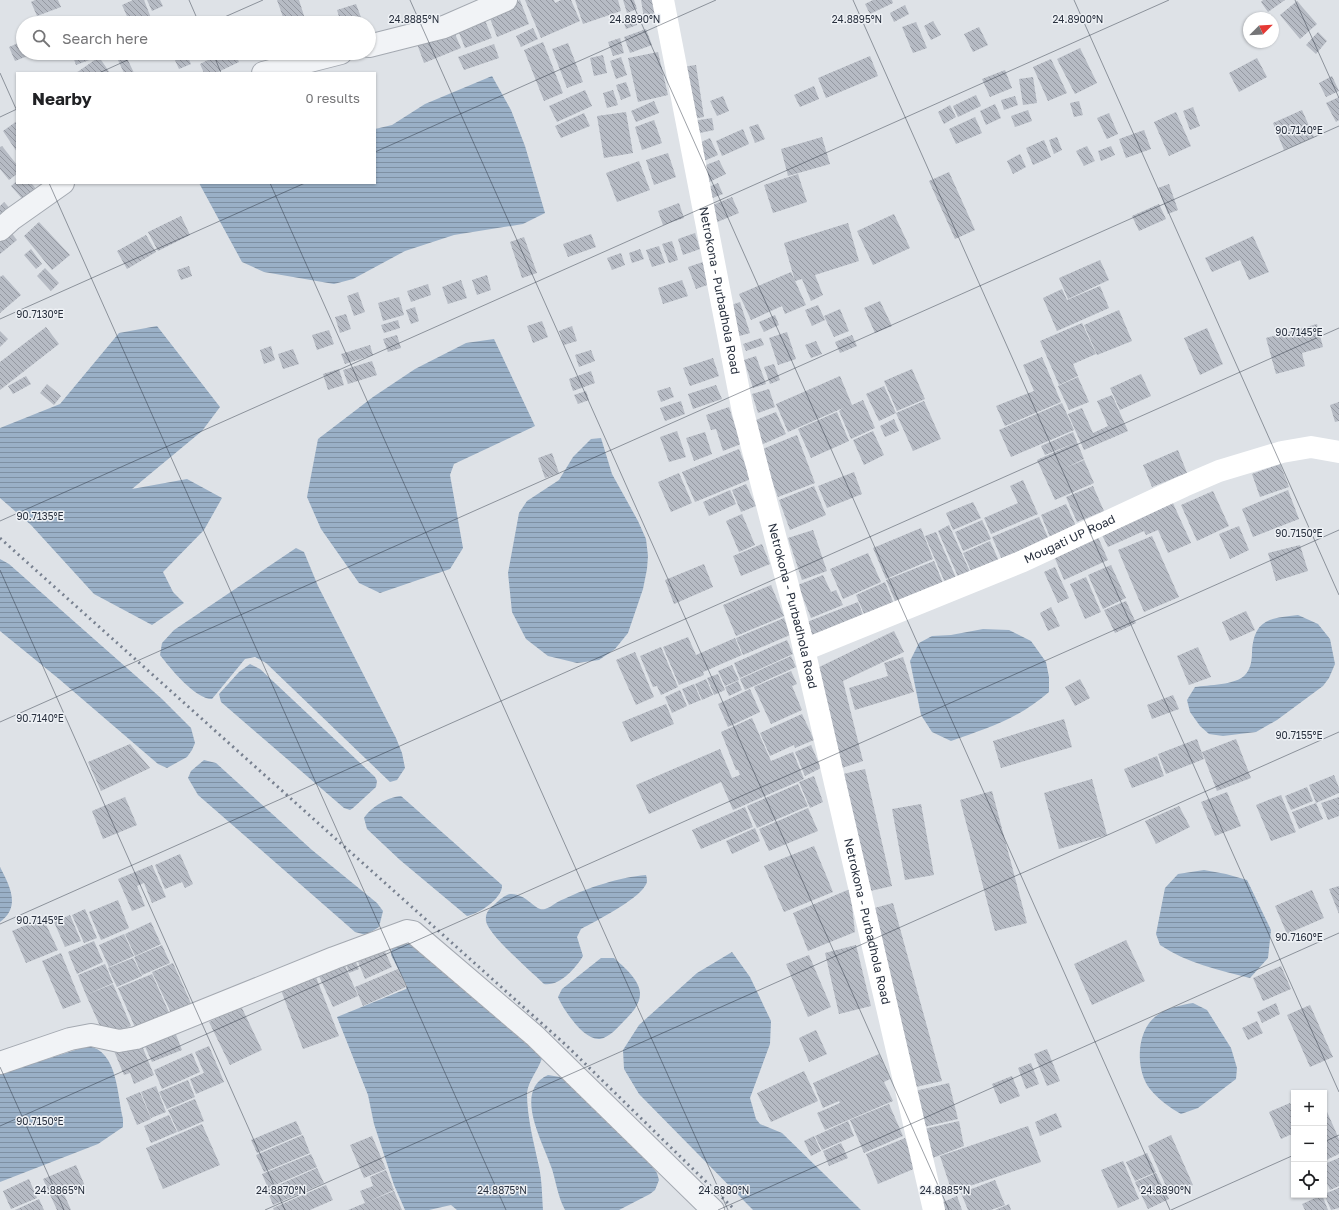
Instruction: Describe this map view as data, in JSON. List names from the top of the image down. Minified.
{"streets":{"main road":["Netrokona - Purbadhola Road","Mougati UP Road"]},"crossings":[["Netrokona - Purbadhola Road","Mougati UP Road"]],"north":"top right","page":{"search":"Search here","heading":["Nearby","0 results"],"map_buttons":["+","−"]},"coordinates":["24.8895°N","24.8900°N","24.8885°N","24.8890°N","90.7140°E","90.7130°E","90.7145°E","90.7135°E","90.7150°E","90.7155°E","90.7160°E","24.8865°N","24.8870°N","24.8875°N","24.8880°N"]}
